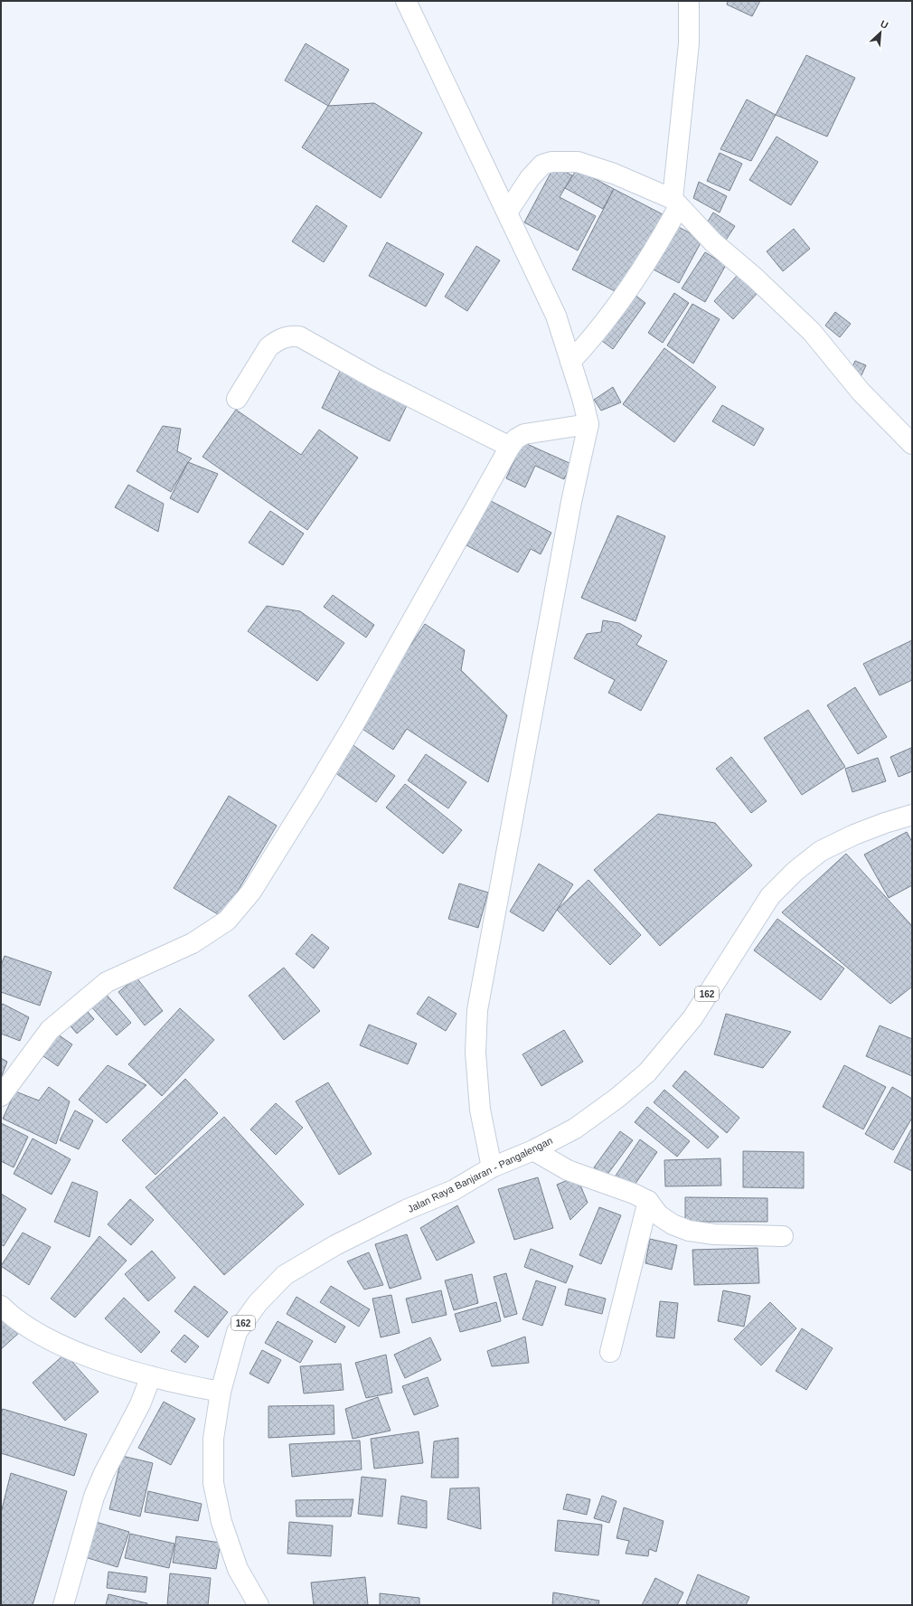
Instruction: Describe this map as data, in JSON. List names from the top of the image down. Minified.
{"streets":{"street":["162","Jalan Raya Banjaran - Pangalengan"]},"north":"top right"}
